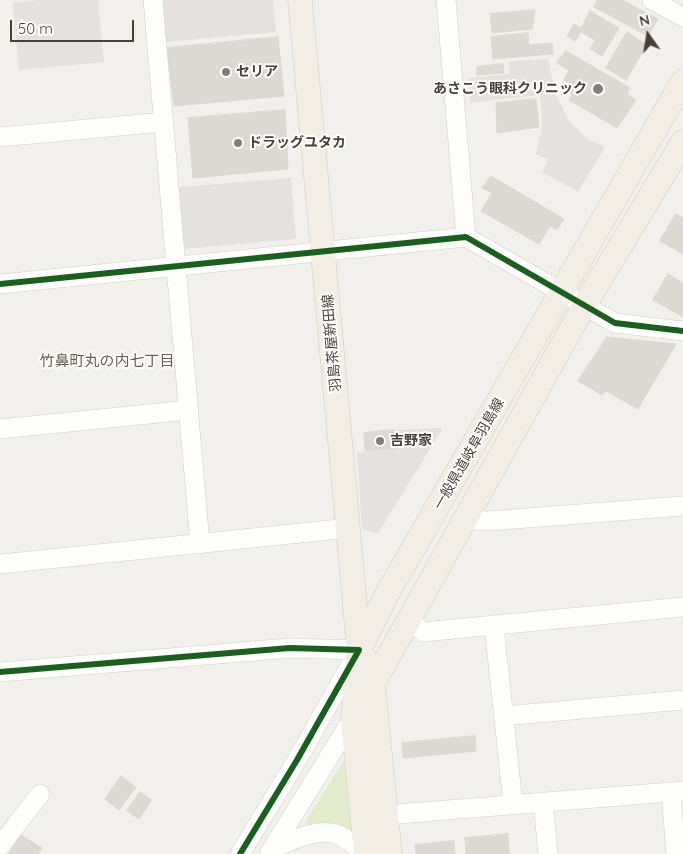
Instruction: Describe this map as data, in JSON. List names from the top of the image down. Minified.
{"streets":{"main road":["羽島茶屋新田線","一般県道岐阜羽島線"]},"crossings":[["羽島茶屋新田線","一般県道岐阜羽島線"]],"districts":["竹鼻町丸の内七丁目"],"places":["セリア","あさこう眼科クリニック","ドラッグユタカ","吉野家"],"scale_bar":"50 m","north":"top"}
